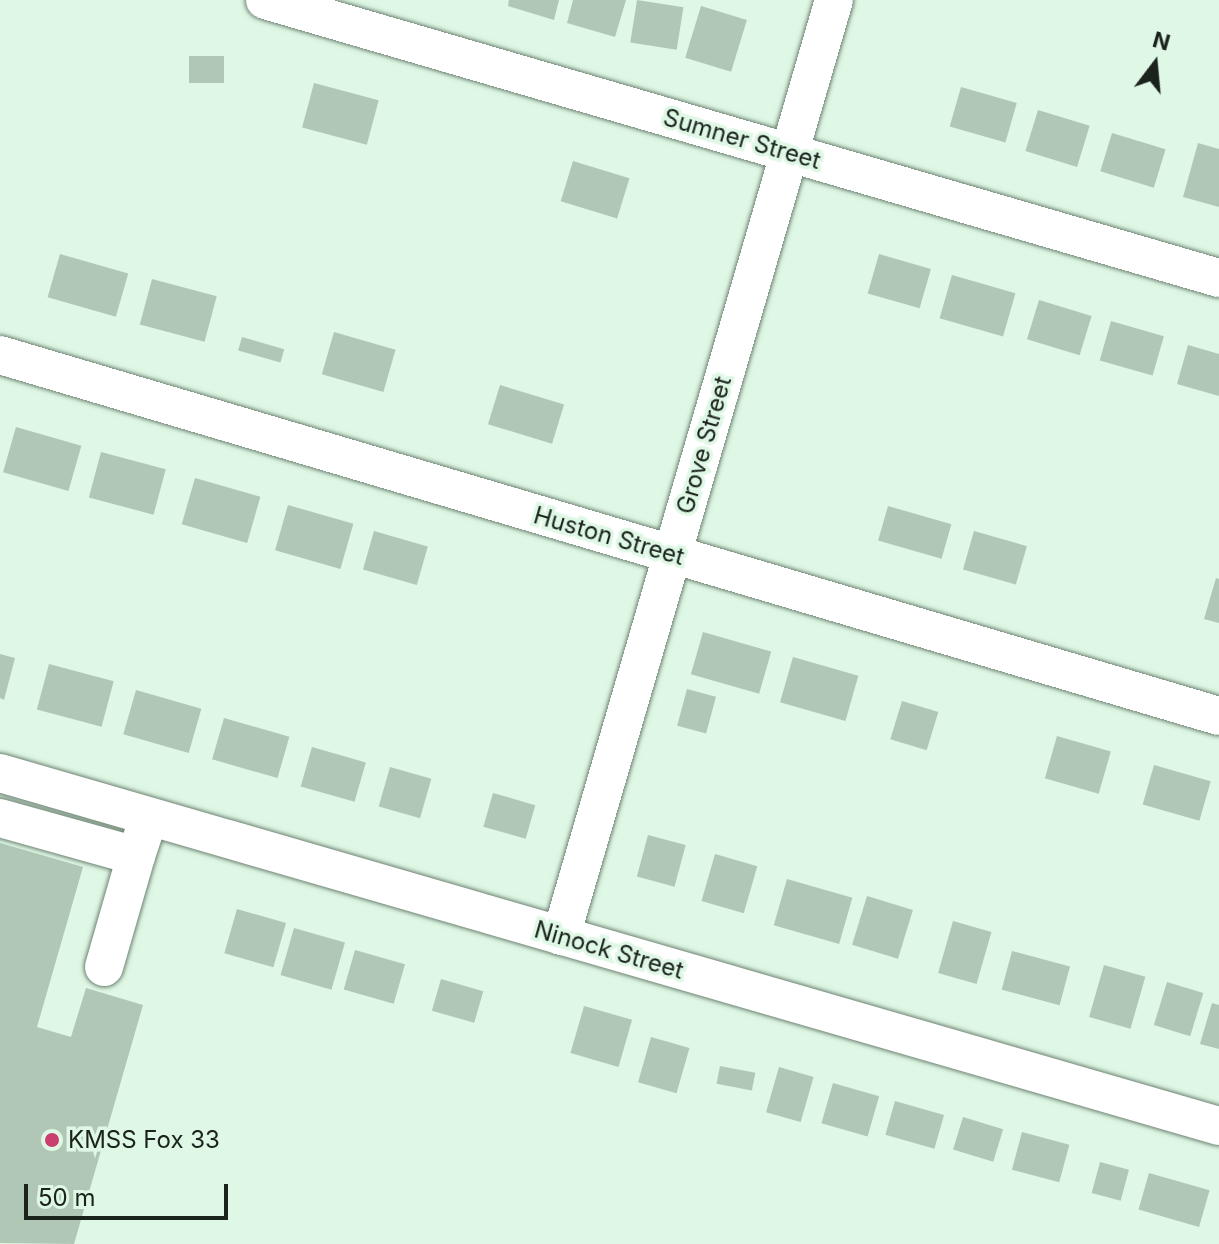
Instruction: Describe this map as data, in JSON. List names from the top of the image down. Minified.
{"streets":{"street":["Sumner Street","Grove Street","Huston Street","Ninock Street"]},"crossings":[["Sumner Street","Grove Street"],["Grove Street","Huston Street"],["Grove Street","Ninock Street"]],"places":["KMSS Fox 33"],"scale_bar":"50 m","north":"top"}
